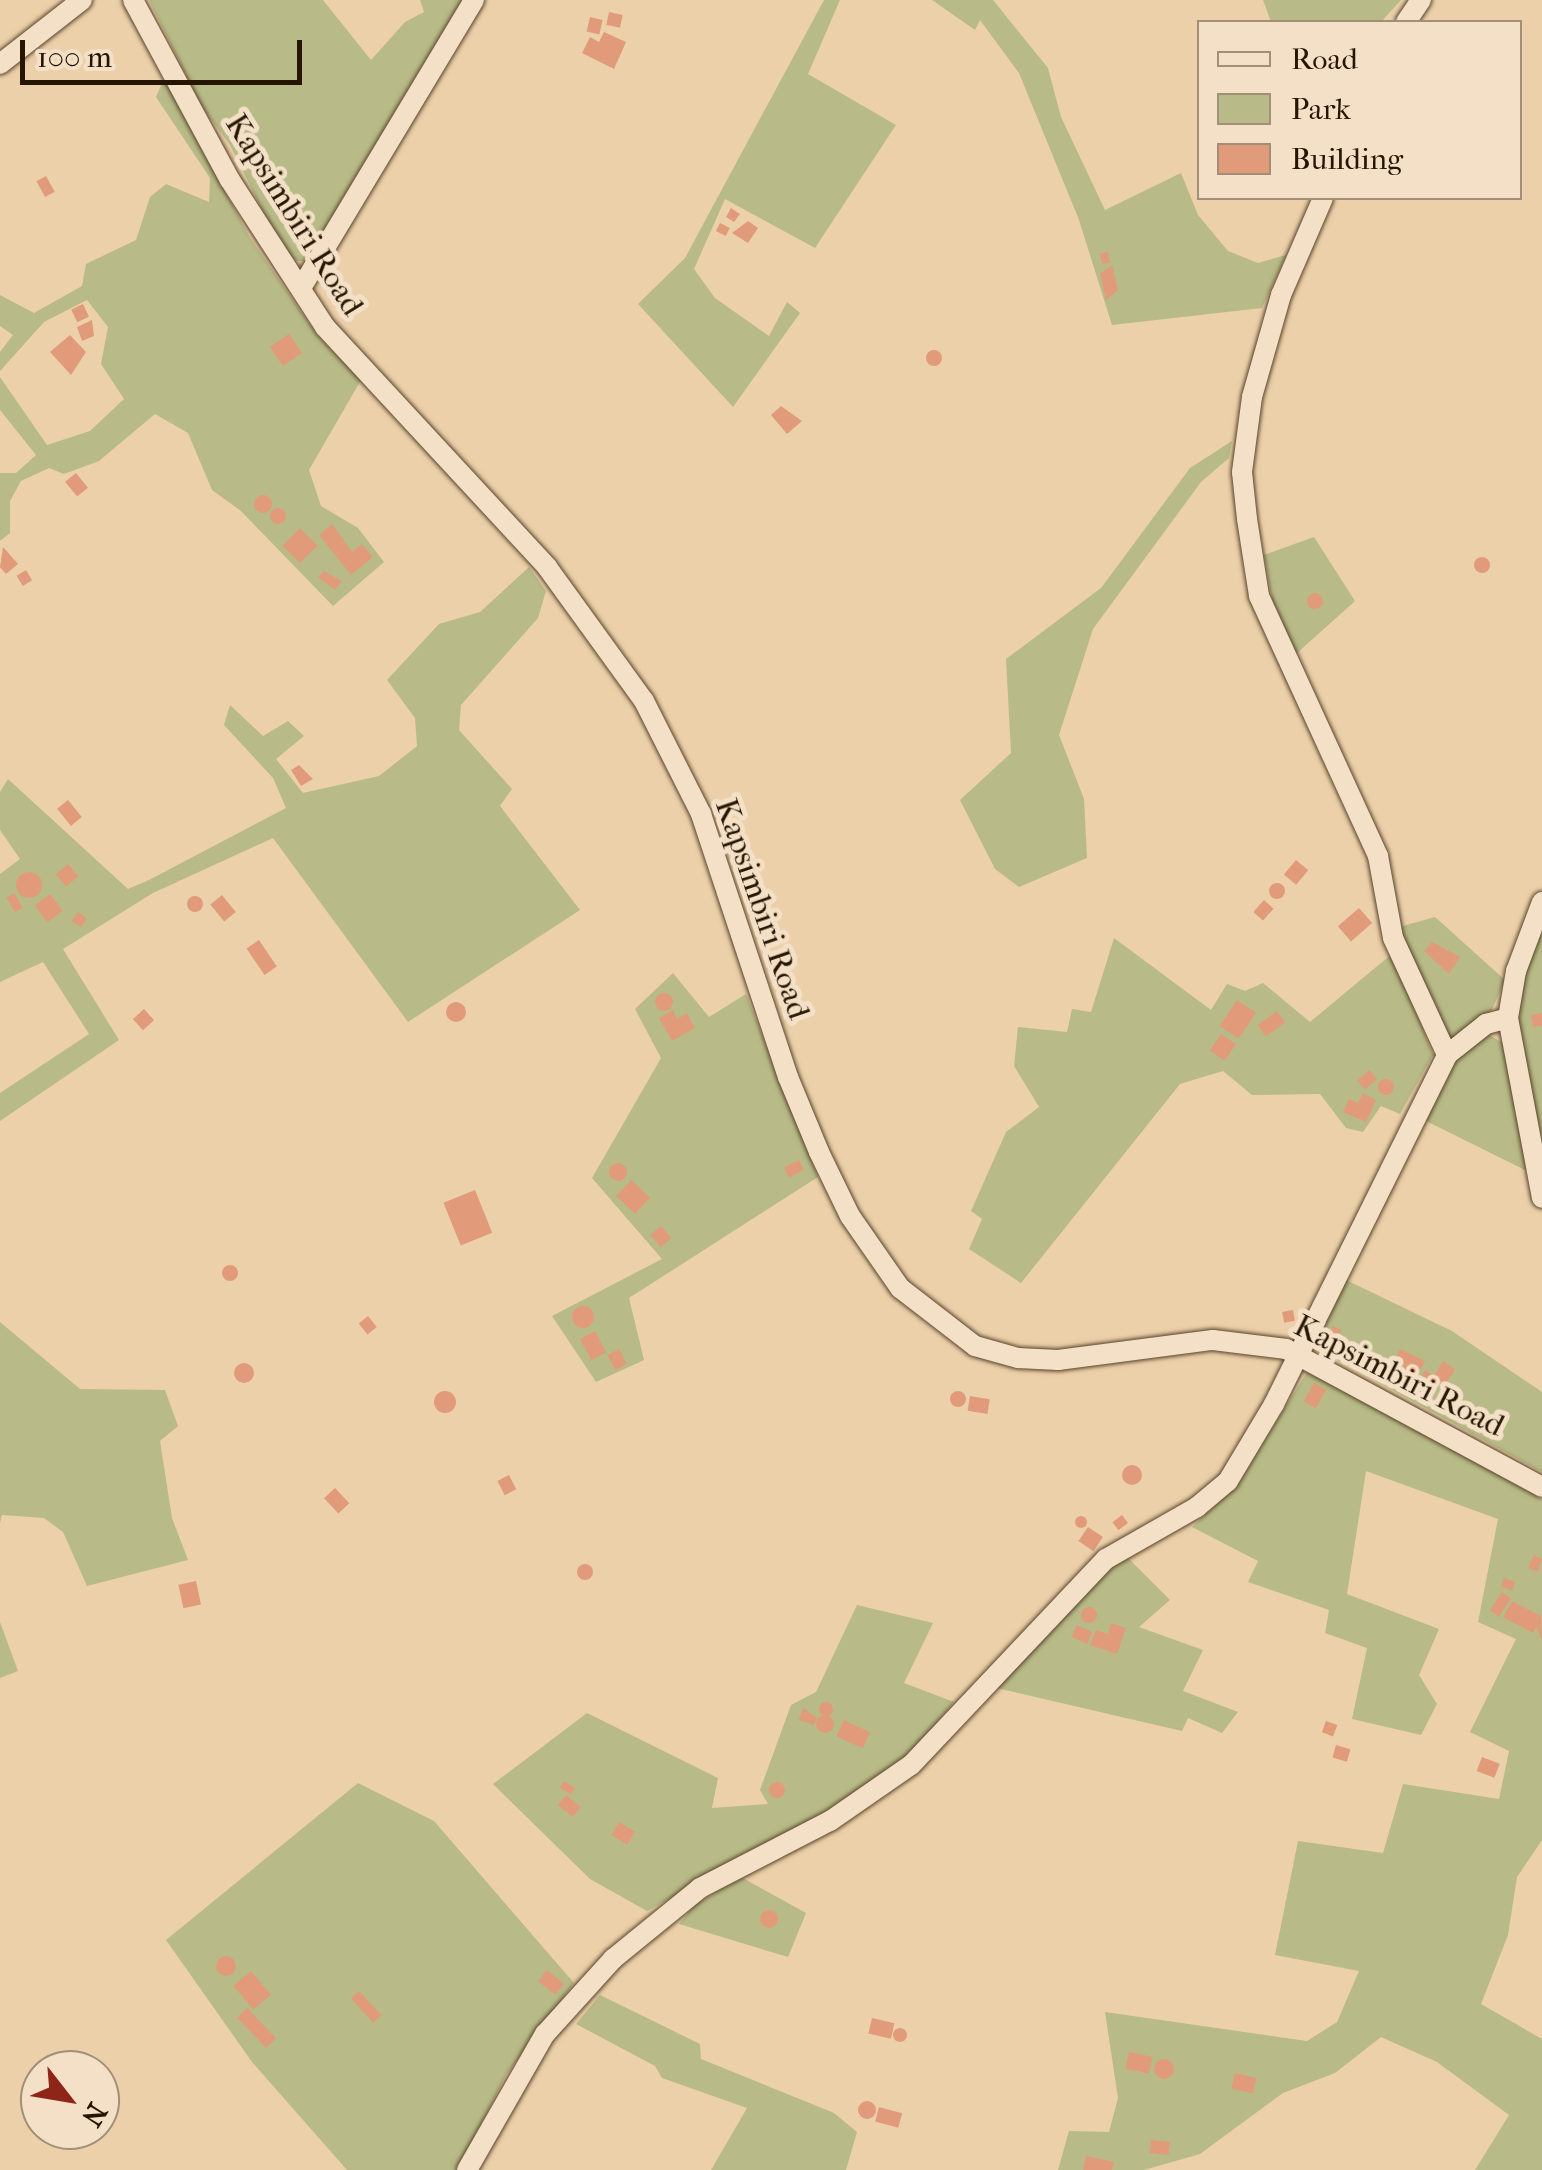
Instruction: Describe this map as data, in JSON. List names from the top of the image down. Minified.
{"streets":{"street":["Kapsimbiri Road"]},"legend":["Road","Park","Building"],"scale_bar":"100 m","north":"bottom right"}
